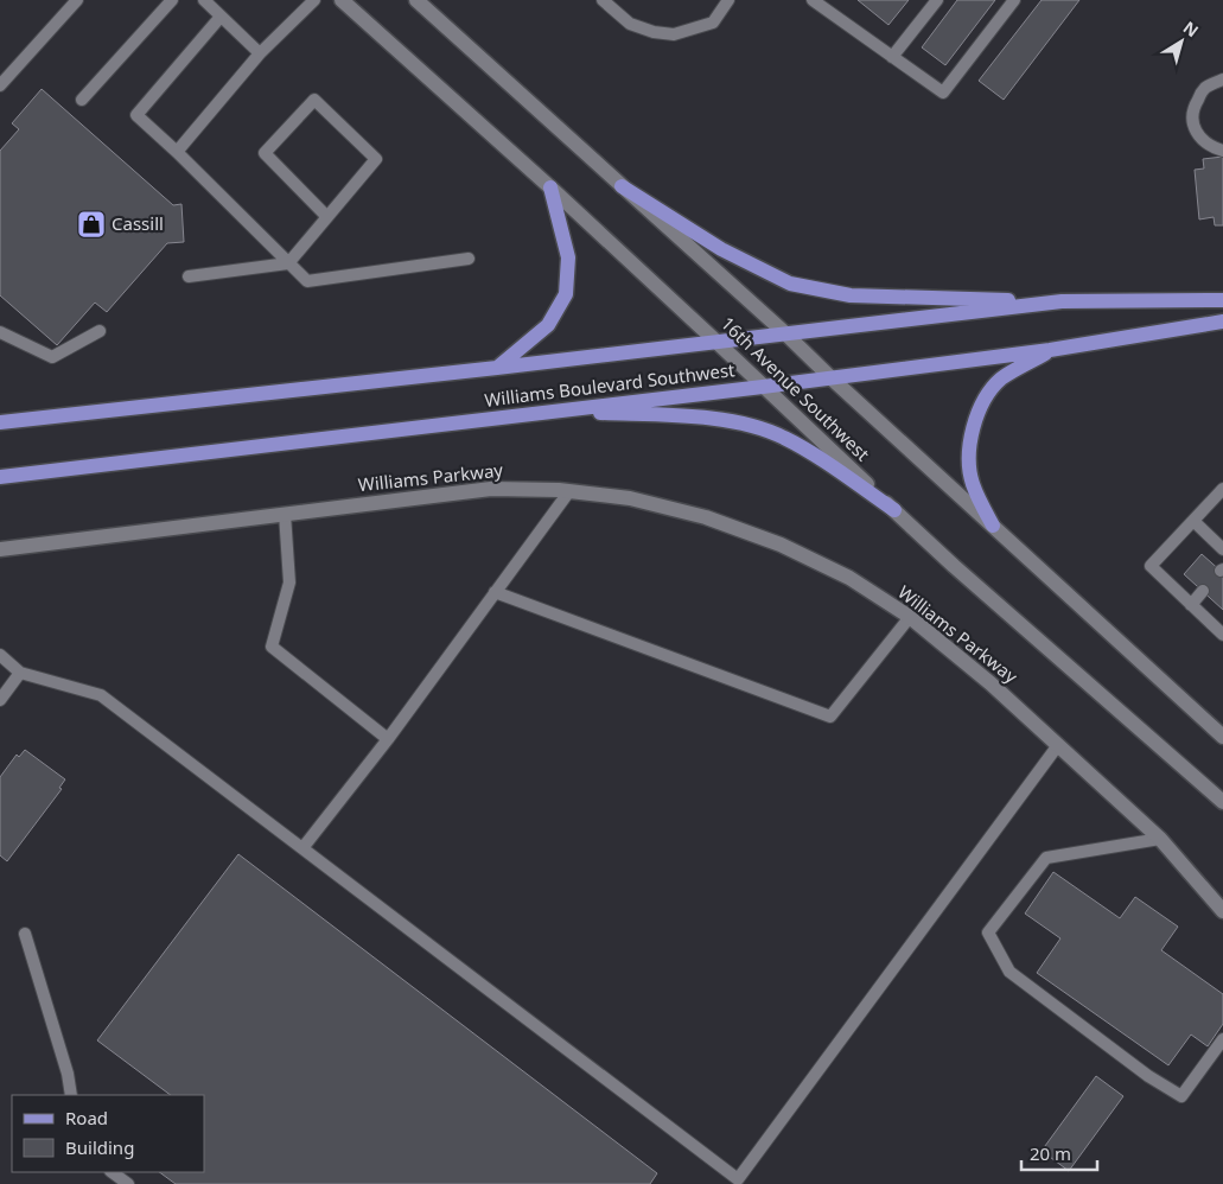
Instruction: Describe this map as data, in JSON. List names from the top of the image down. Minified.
{"streets":{"main road":["Williams Boulevard Southwest","16th Avenue Southwest","Williams Parkway"]},"crossings":[["Williams Boulevard Southwest","16th Avenue Southwest"]],"places":{"shop":["Cassill"]},"legend":["Road","Building"],"scale_bar":"20 m","north":"top right"}
